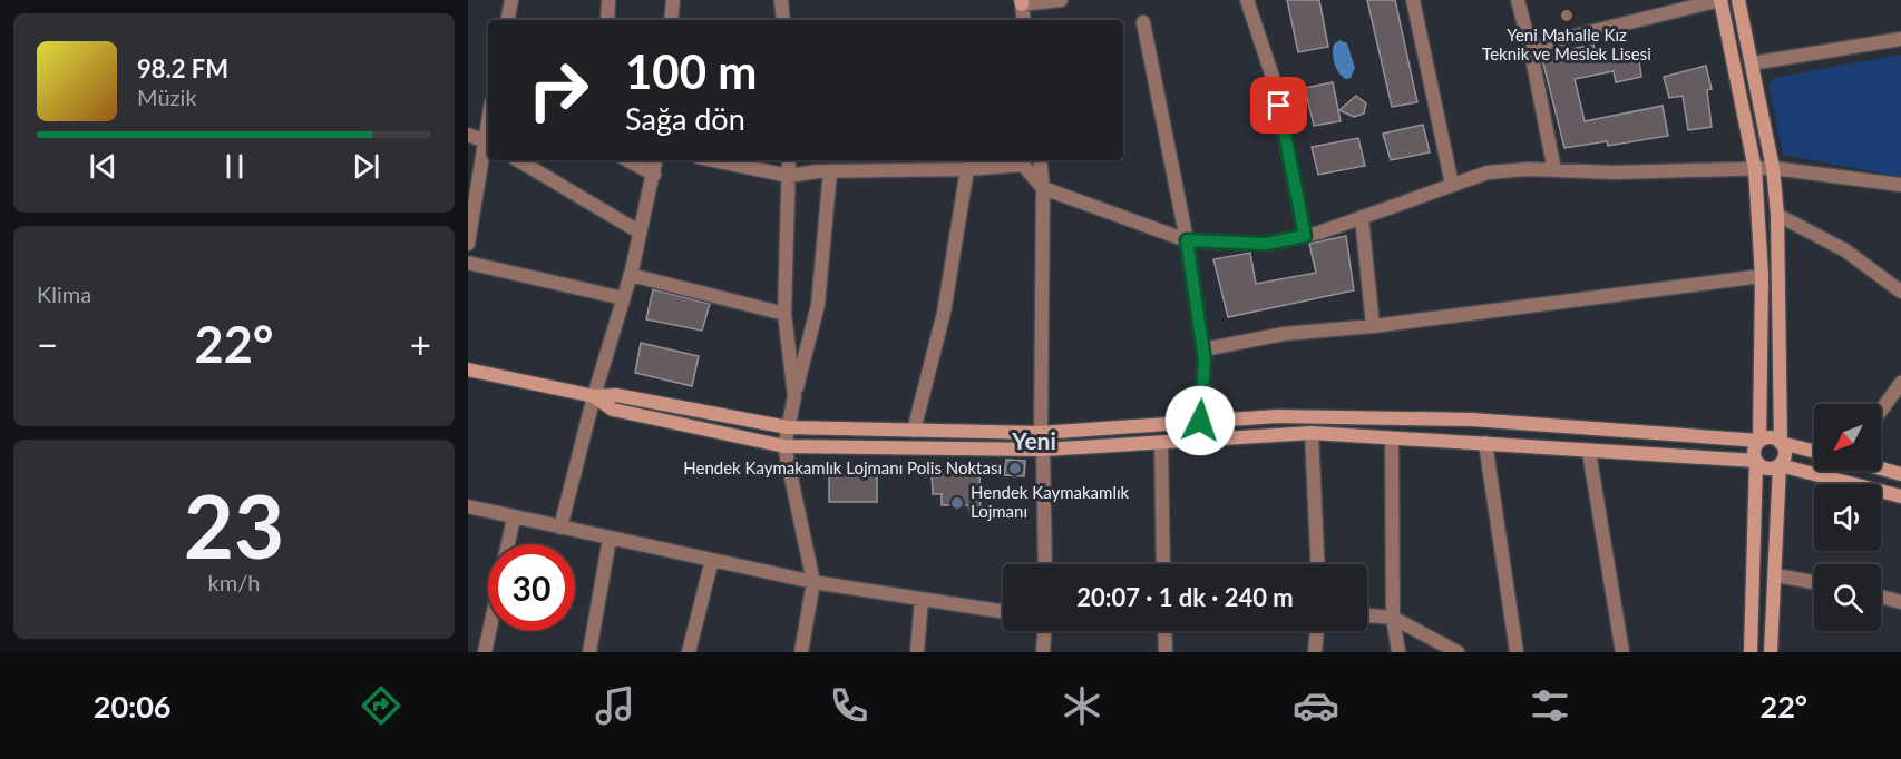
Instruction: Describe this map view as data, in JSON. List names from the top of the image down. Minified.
{"districts":["Yeni"],"places":["Yeni Mahalle Kız Teknik ve Meslek Lisesi","Hendek Kaymakamlık Lojmanı Polis Noktası","Hendek Kaymakamlık Lojmanı"],"north":"bottom left","page":{"turn":["100 m","Sağa dön"],"song":["98.2 FM","Müzik"],"tile":["Klima",["23","km/h"]],"heat":["−","22°","+"],"limit":"30","trip":"20:07 · 1 dk · 240 m","tabs":["20:06","22°"]}}
